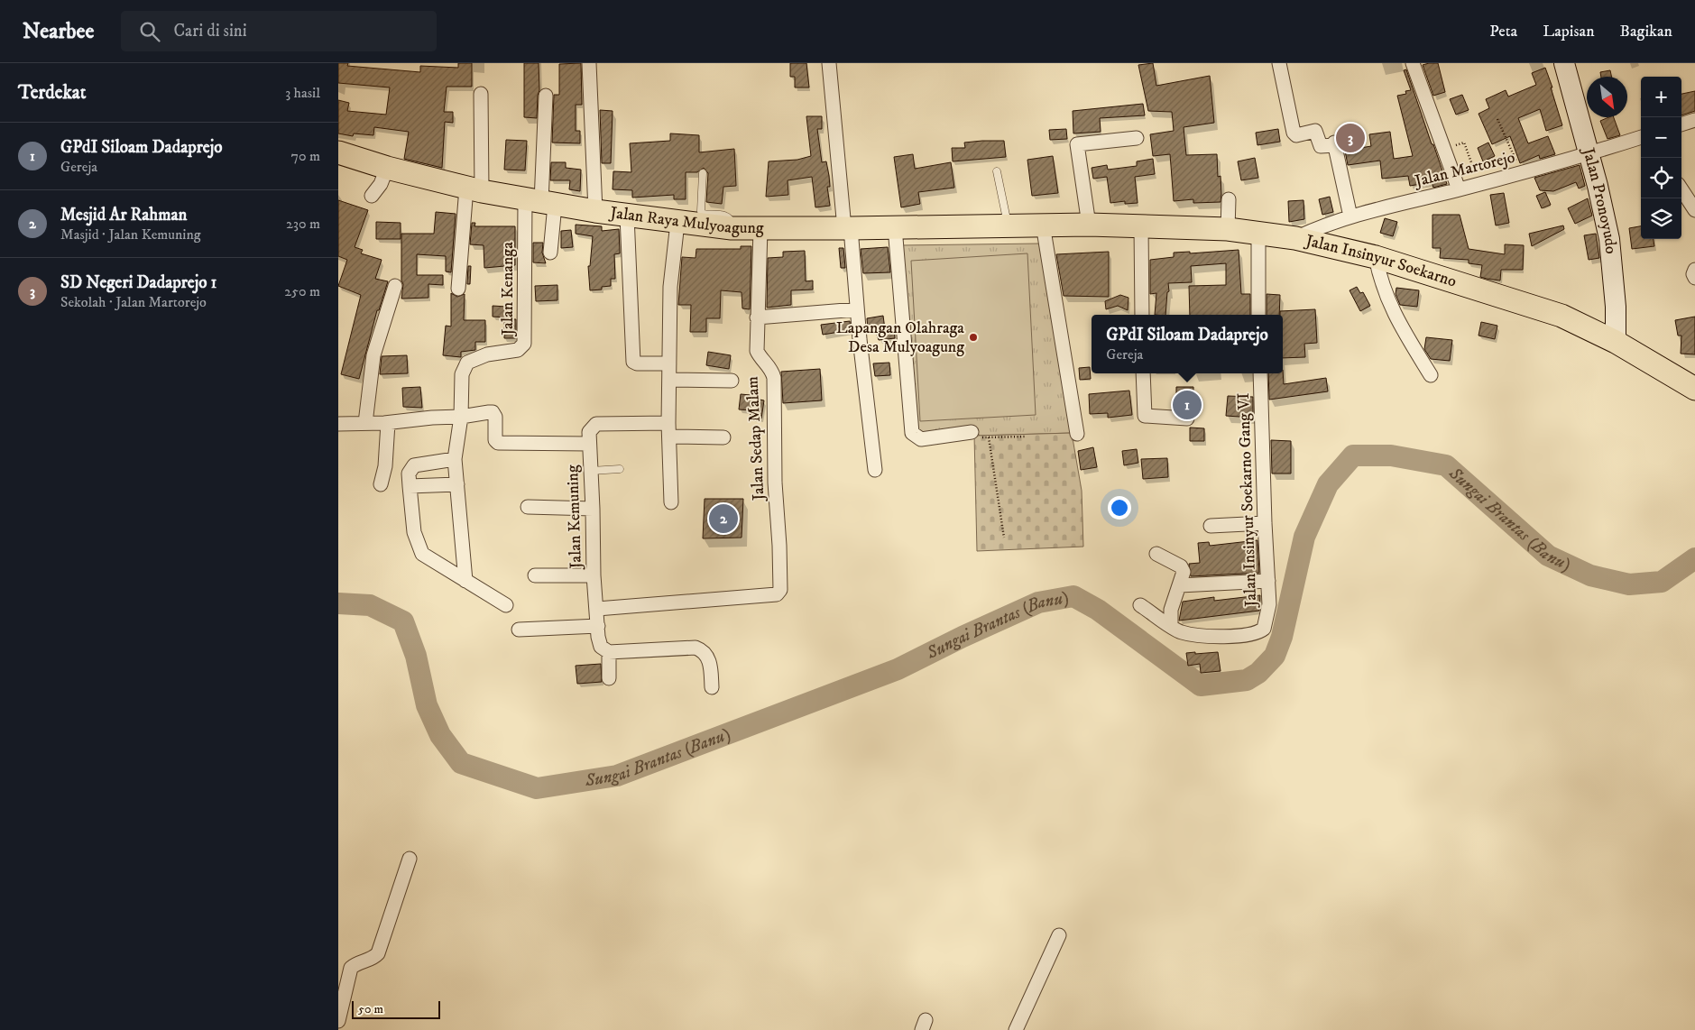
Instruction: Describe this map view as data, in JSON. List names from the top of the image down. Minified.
{"streets":{"main road":["Jalan Pronoyudo","Jalan Raya Mulyoagung","Jalan Insinyur Soekarno"],"street":["Jalan Martorejo","Jalan Kenanga","Jalan Sedap Malam","Jalan Insinyur Soekarno Gang VI","Jalan Kemuning"]},"crossings":[["Jalan Martorejo","Jalan Pronoyudo"],["Jalan Martorejo","Jalan Insinyur Soekarno"],["Jalan Pronoyudo","Jalan Insinyur Soekarno"],["Jalan Raya Mulyoagung","Jalan Insinyur Soekarno"],["Jalan Raya Mulyoagung","Jalan Kenanga"],["Jalan Raya Mulyoagung","Jalan Sedap Malam"],["Jalan Sedap Malam","Jalan Kemuning"]],"water":["Sungai Brantas (Banu)"],"places":["Lapangan Olahraga Desa Mulyoagung"],"scale_bar":"50 m","north":"bottom right","page":{"header":"Nearbee","search":"Cari di sini","nav":["Peta","Lapisan","Bagikan"],"heading":["Terdekat","3 hasil"],"map_buttons":["+","−"],"list":[{"mark":"1","name":"GPdI Siloam Dadaprejo","note":"Gereja","value":"70 m"},{"mark":"2","name":"Mesjid Ar Rahman","note":"Masjid · Jalan Kemuning","value":"230 m"},{"mark":"3","name":"SD Negeri Dadaprejo 1","note":"Sekolah · Jalan Martorejo","value":"250 m"}],"pins":["3","1","2"],"popup":["GPdI Siloam Dadaprejo","Gereja"],"scale":"50 m"}}
